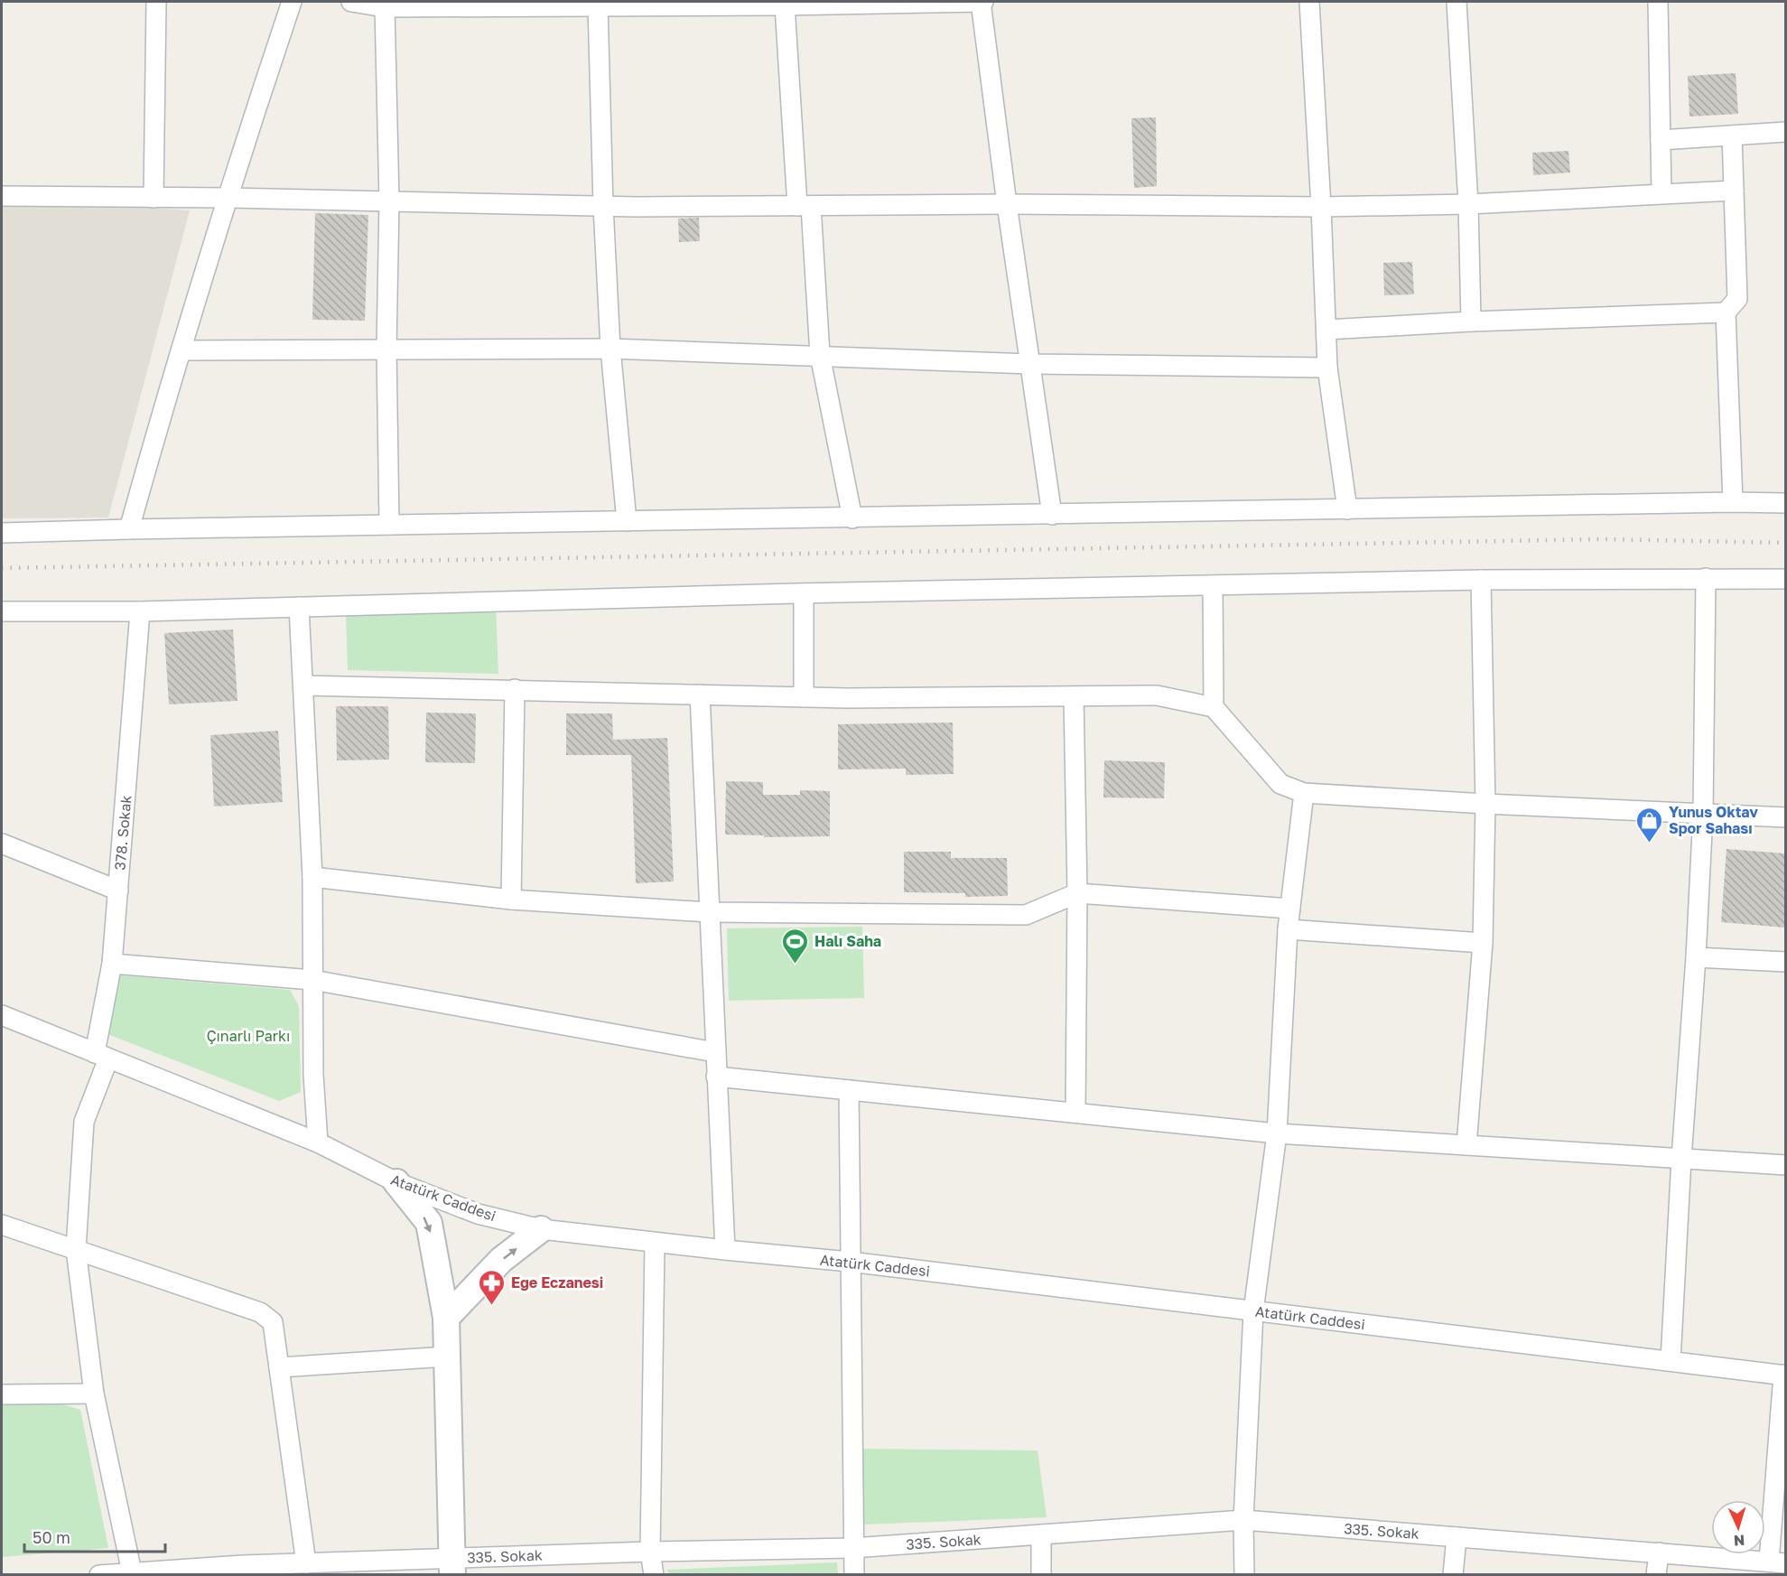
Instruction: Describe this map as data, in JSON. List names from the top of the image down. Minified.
{"streets":{"street":["378. Sokak","Atatürk Caddesi","335. Sokak"]},"crossings":[["378. Sokak","Atatürk Caddesi"],["378. Sokak","335. Sokak"]],"parks":["Çınarlı Parkı"],"places":{"shop":["Yunus Oktav Spor Sahası"],"sports":["Halı Saha"],"pharmacy":["Ege Eczanesi"]},"scale_bar":"50 m","north":"bottom"}
